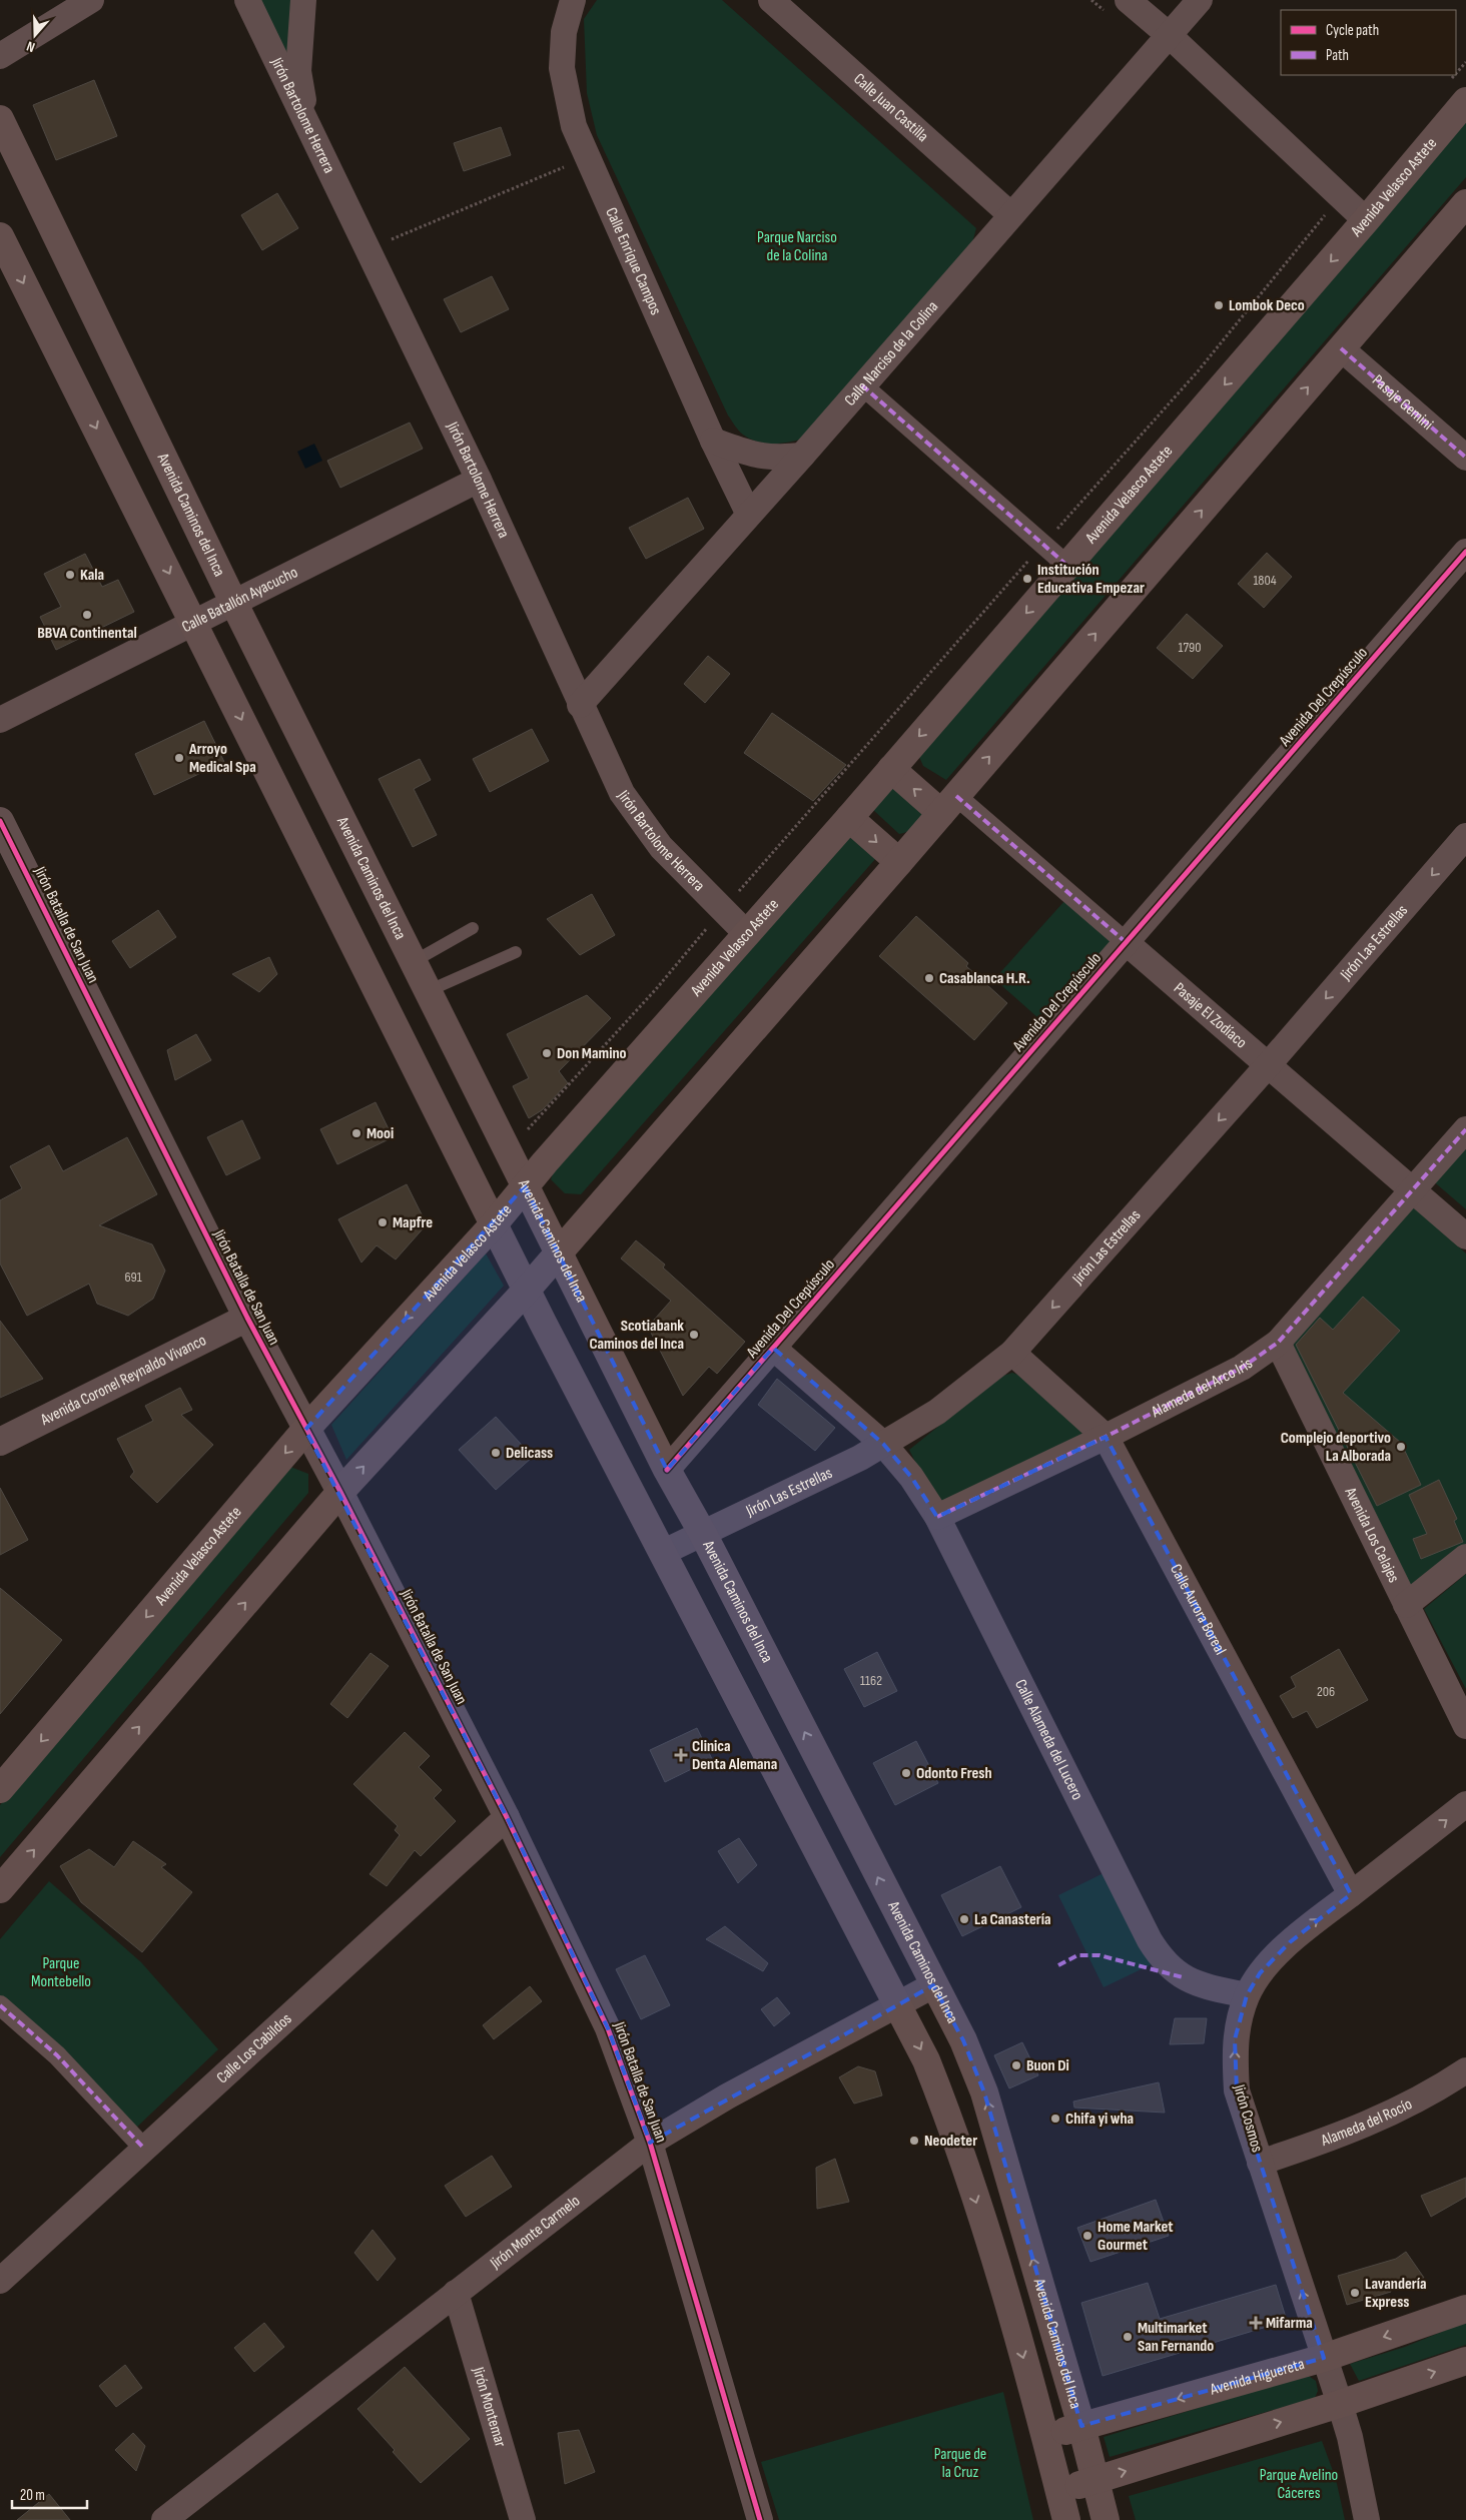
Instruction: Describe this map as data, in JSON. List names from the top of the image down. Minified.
{"streets":{"main road":["Avenida Velasco Astete","Avenida Caminos del Inca","Avenida Higuereta"],"street":["Calle Juan Castilla","Jirón Bartolome Herrera","Calle Enrique Campos","Calle Narciso de la Colina","Pasaje Gemini","Calle Batallón Ayacucho","Avenida Del Crepúsculo","Jirón Batalla de San Juan","Jirón Las Estrellas","Pasaje El Zodíaco","Avenida Coronel Reynaldo Vivanco","Alameda del Arco Iris","Avenida Los Celajes","Calle Aurora Boreal","Calle Alameda del Lucero","Calle Los Cabildos","Jirón Cosmos","Alameda del Rocío","Jirón Monte Carmelo","Jirón Montemar"]},"crossings":[["Calle Juan Castilla","Calle Narciso de la Colina"],["Jirón Bartolome Herrera","Avenida Velasco Astete"],["Jirón Bartolome Herrera","Calle Narciso de la Colina"],["Jirón Bartolome Herrera","Calle Batallón Ayacucho"],["Avenida Velasco Astete","Avenida Caminos del Inca"],["Avenida Velasco Astete","Jirón Batalla de San Juan"],["Calle Enrique Campos","Calle Narciso de la Colina"],["Avenida Caminos del Inca","Calle Batallón Ayacucho"],["Avenida Caminos del Inca","Avenida Del Crepúsculo"],["Avenida Caminos del Inca","Jirón Las Estrellas"],["Avenida Caminos del Inca","Jirón Monte Carmelo"],["Avenida Caminos del Inca","Avenida Higuereta"],["Avenida Del Crepúsculo","Pasaje El Zodíaco"],["Avenida Del Crepúsculo","Calle Alameda del Lucero"],["Jirón Batalla de San Juan","Avenida Coronel Reynaldo Vivanco"],["Jirón Batalla de San Juan","Calle Los Cabildos"],["Jirón Batalla de San Juan","Jirón Monte Carmelo"],["Jirón Las Estrellas","Pasaje El Zodíaco"],["Jirón Las Estrellas","Calle Aurora Boreal"],["Jirón Las Estrellas","Calle Alameda del Lucero"],["Pasaje El Zodíaco","Alameda del Arco Iris"],["Alameda del Arco Iris","Avenida Los Celajes"],["Alameda del Arco Iris","Calle Aurora Boreal"],["Alameda del Arco Iris","Calle Alameda del Lucero"],["Calle Aurora Boreal","Jirón Cosmos"],["Calle Alameda del Lucero","Jirón Cosmos"],["Jirón Cosmos","Alameda del Rocío"],["Jirón Cosmos","Avenida Higuereta"],["Jirón Monte Carmelo","Jirón Montemar"]],"one_way":["Jirón Las Estrellas","Jirón Cosmos"],"parks":["Parque Narciso de la Colina","Parque Montebello","Parque de la Cruz","Parque Avelino Cáceres"],"places":{"other":["Lombok Deco","Kala","Institución Educativa Empezar","BBVA Continental","Arroyo Medical Spa","Casablanca H.R.","Don Mamino","Mooi","Mapfre","Scotiabank Caminos del Inca","Complejo deportivo La Alborada","Delicass","Odonto Fresh","La Canastería","Buon Di","Chifa yi wha","Neodeter","Home Market Gourmet","Lavandería Express","Multimarket San Fernando"],"health":["Clinica Denta Alemana","Mifarma"]},"house_numbers":["1804","1790","691","1162","206"],"legend":["Cycle path","Path"],"scale_bar":"20 m","north":"bottom"}
